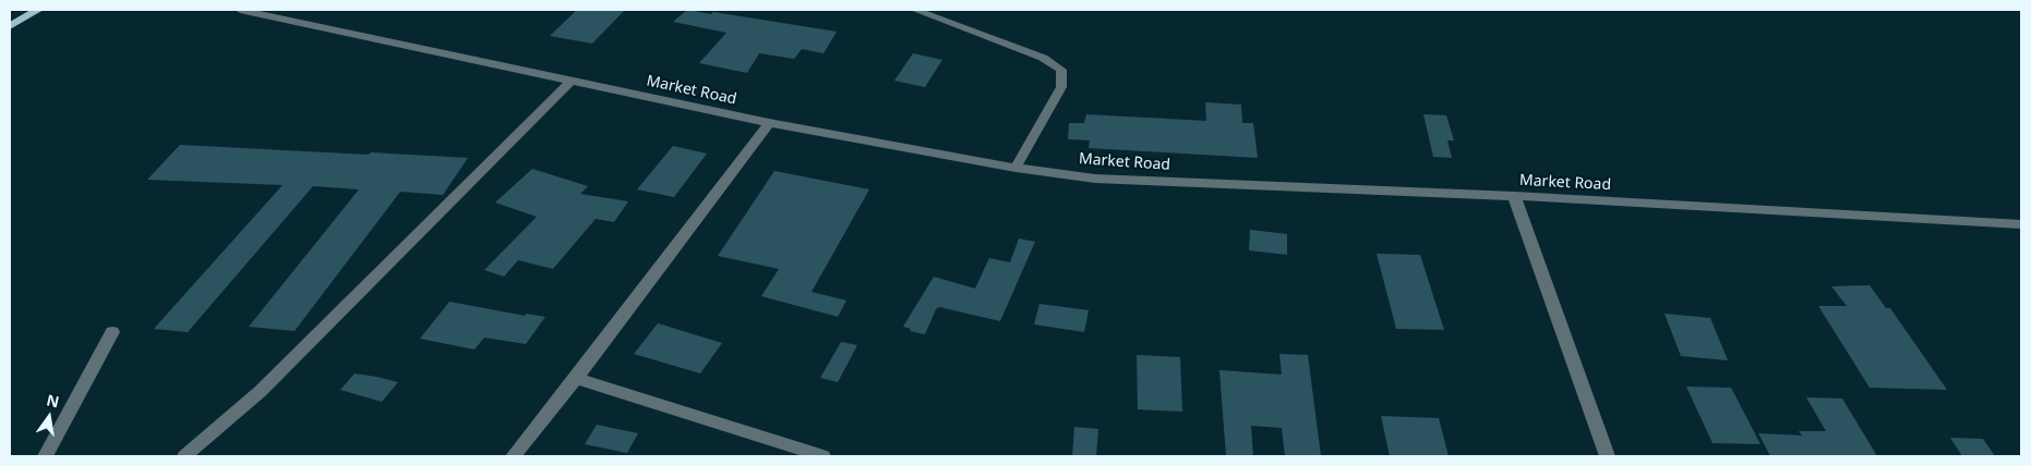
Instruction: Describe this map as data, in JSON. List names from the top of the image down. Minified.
{"streets":{"street":["Market Road"]},"north":"top"}
